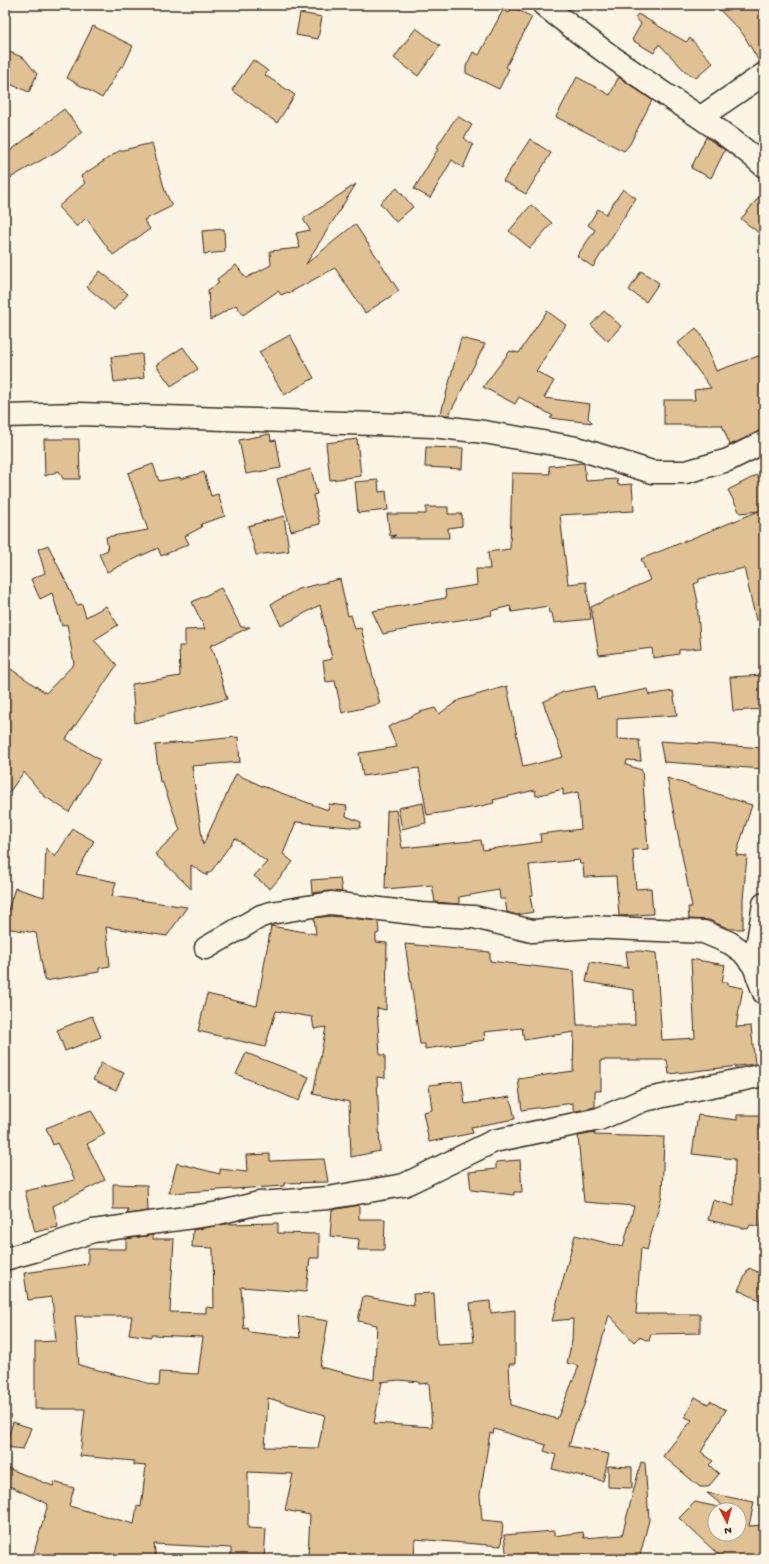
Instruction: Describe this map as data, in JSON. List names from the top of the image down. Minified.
{"north":"bottom"}
